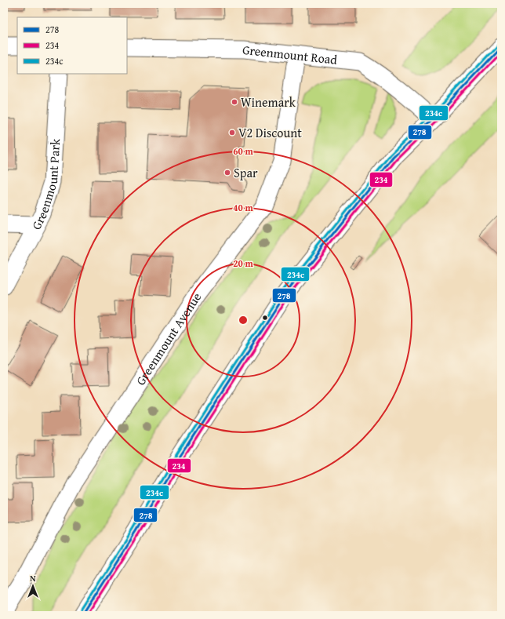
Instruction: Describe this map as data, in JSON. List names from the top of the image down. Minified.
{"streets":{"street":["Greenmount Road","Greenmount Park","Greenmount Avenue"]},"crossings":[["Greenmount Road","Greenmount Avenue"]],"places":["Winemark","V2 Discount","Spar"],"lines":["transit line 234c","transit line 278","transit line 234"],"legend":["278","234","234c"],"north":"top","rings":["60 m","40 m","20 m"]}
